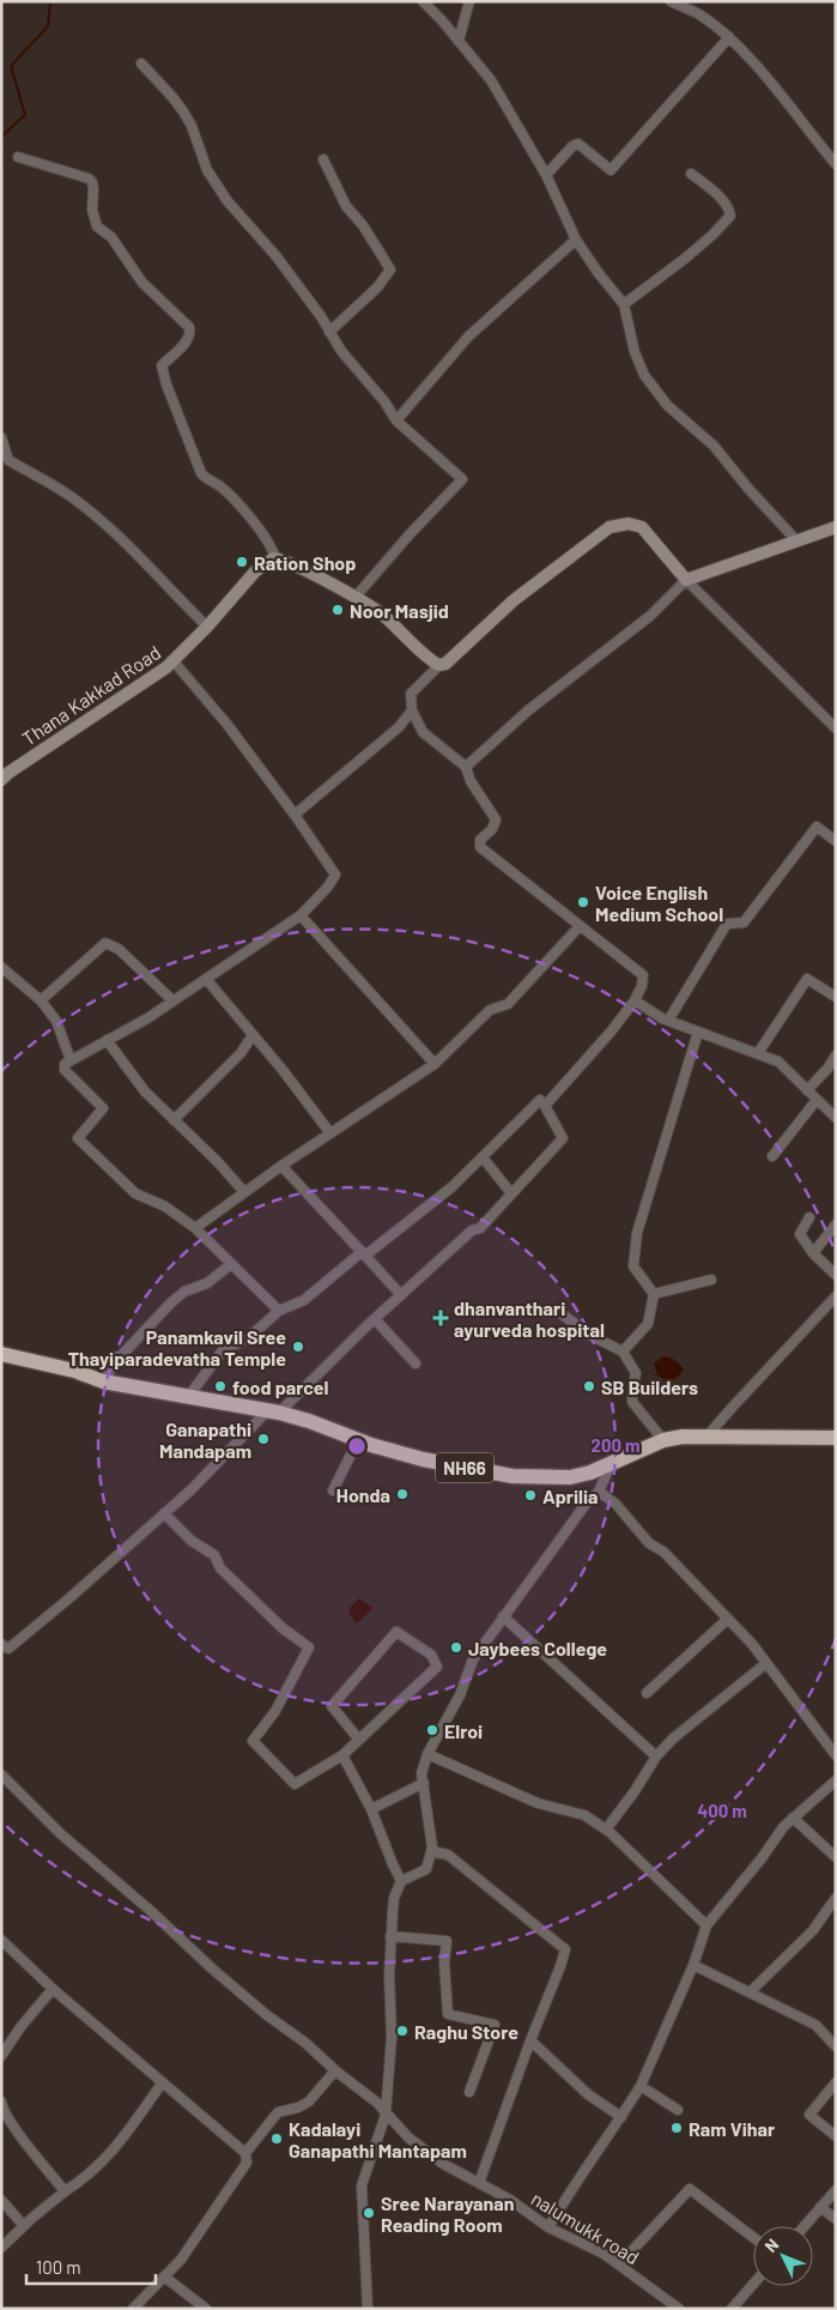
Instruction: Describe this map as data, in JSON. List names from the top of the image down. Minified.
{"streets":{"highway":["NH66"],"main road":["Thana Kakkad Road"],"street":["nalumukk road"]},"places":{"other":["Ration Shop","Noor Masjid","Voice English Medium School","Panamkavil Sree Thayiparadevatha Temple","food parcel","SB Builders","Ganapathi Mandapam","Honda","Aprilia","Jaybees College","Elroi","Raghu Store","Ram Vihar","Kadalayi Ganapathi Mantapam","Sree Narayanan Reading Room"],"health":["dhanvanthari ayurveda hospital"]},"scale_bar":"100 m","north":"top left","rings":["200 m","400 m"]}
